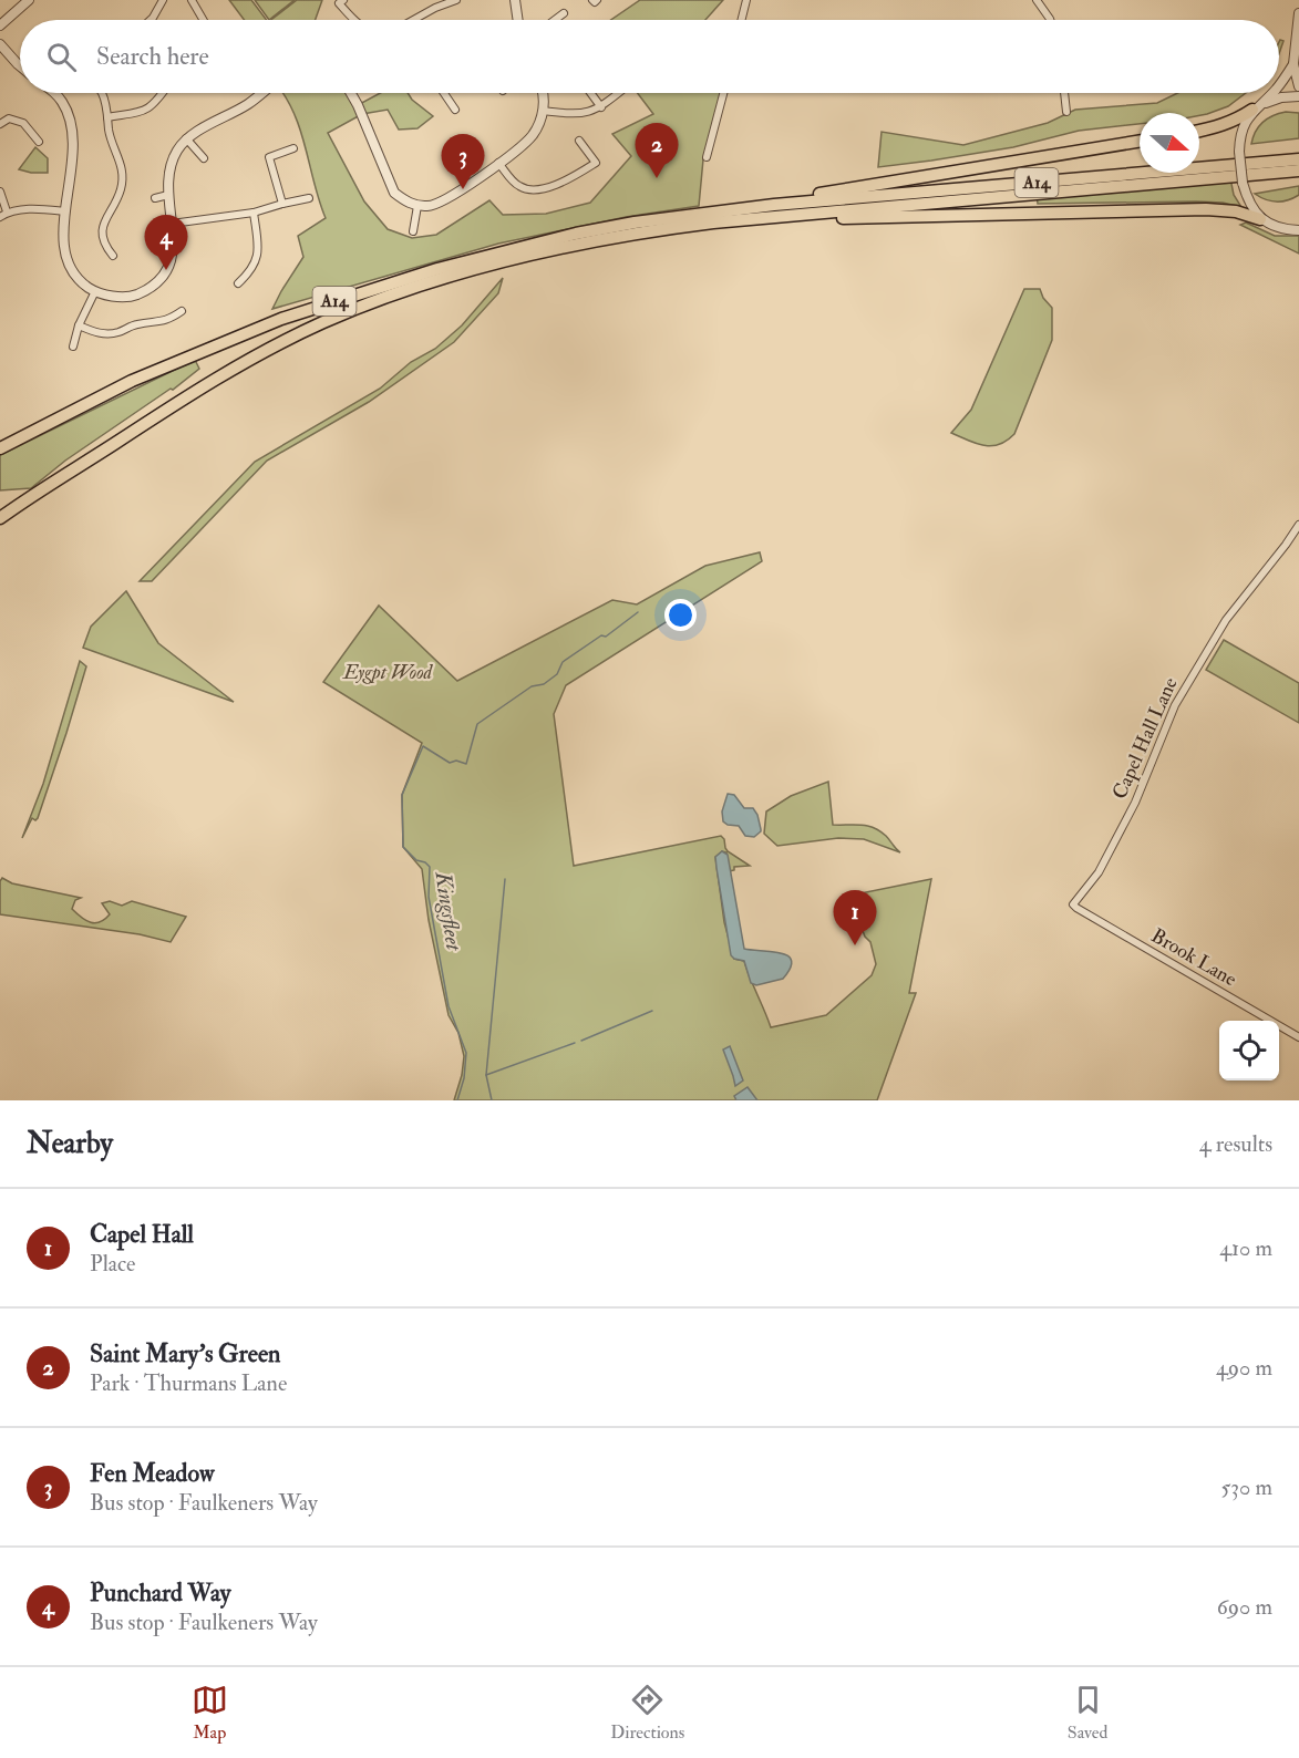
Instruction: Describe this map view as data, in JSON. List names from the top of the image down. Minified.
{"streets":{"highway":["A14"],"street":["Capel Hall Lane","Brook Lane"]},"crossings":[["Capel Hall Lane","Brook Lane"]],"water":["Kingsfleet"],"parks":["Eygpt Wood"],"north":"right","page":{"search":"Search here","pins":["2","3","4","1"],"heading":["Nearby","4 results"],"list":[{"mark":"1","name":"Capel Hall","note":"Place","value":"410 m"},{"mark":"2","name":"Saint Mary's Green","note":"Park · Thurmans Lane","value":"490 m"},{"mark":"3","name":"Fen Meadow","note":"Bus stop · Faulkeners Way","value":"530 m"},{"mark":"4","name":"Punchard Way","note":"Bus stop · Faulkeners Way","value":"690 m"}],"nav":["Map","Directions","Saved"]}}
